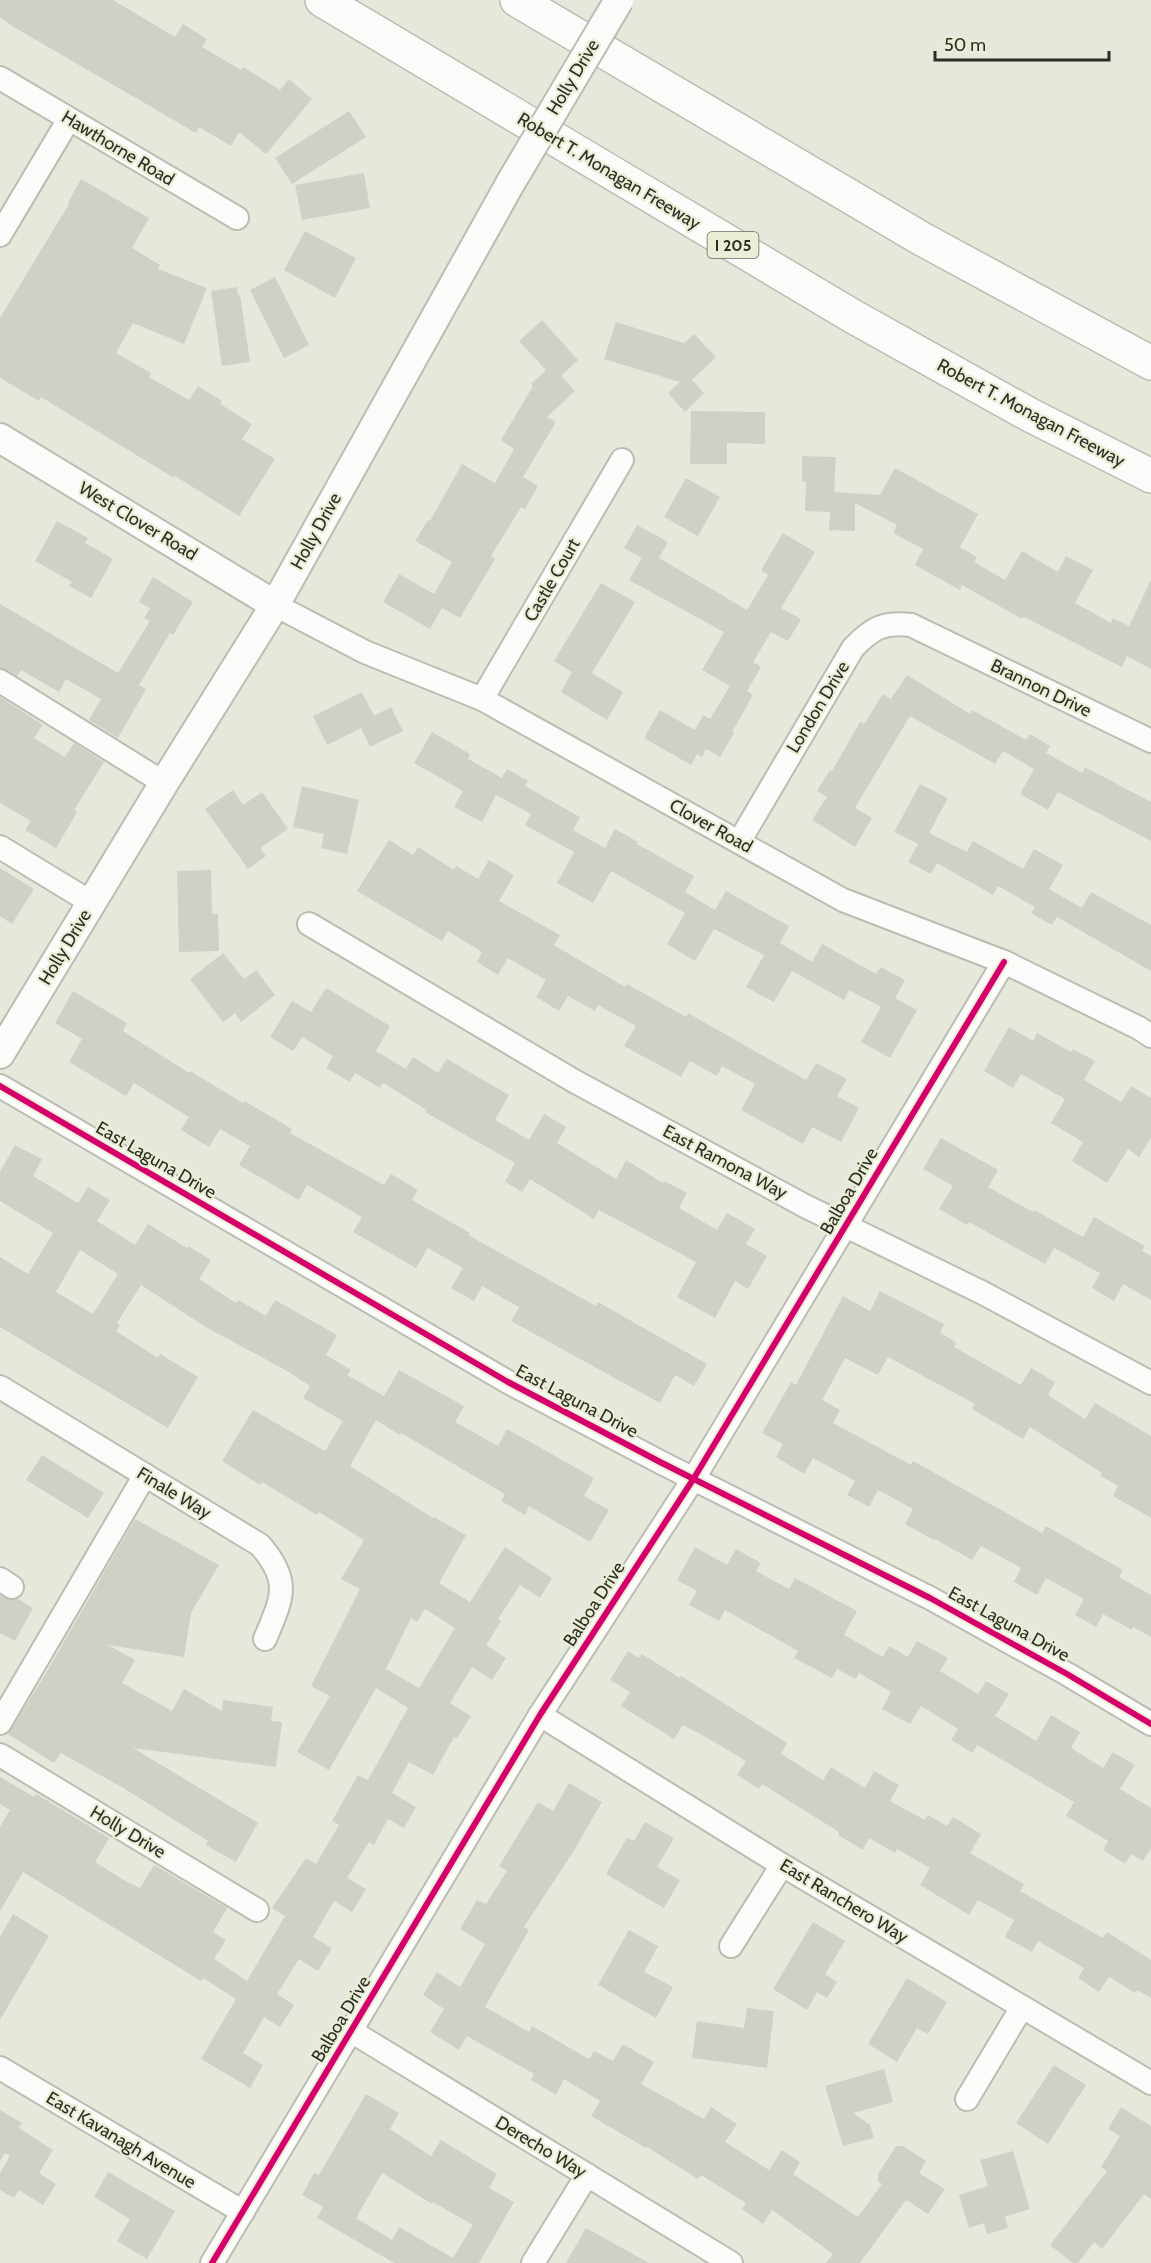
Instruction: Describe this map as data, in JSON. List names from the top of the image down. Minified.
{"streets":{"highway":["Robert T. Monagan Freeway","I 205"],"street":["Holly Drive","Hawthorne Road","West Clover Road","Castle Court","Brannon Drive","London Drive","Clover Road","East Laguna Drive","East Ramona Way","Balboa Drive","Finale Way","East Ranchero Way","East Kavanagh Avenue","Derecho Way"]},"crossings":[["Holly Drive","West Clover Road"],["Holly Drive","Clover Road"],["West Clover Road","Clover Road"],["Castle Court","Clover Road"],["Brannon Drive","London Drive"],["London Drive","Clover Road"],["Clover Road","Balboa Drive"],["East Laguna Drive","Balboa Drive"],["East Ramona Way","Balboa Drive"],["Balboa Drive","East Ranchero Way"],["Balboa Drive","East Kavanagh Avenue"],["Balboa Drive","Derecho Way"]],"scale_bar":"50 m"}
